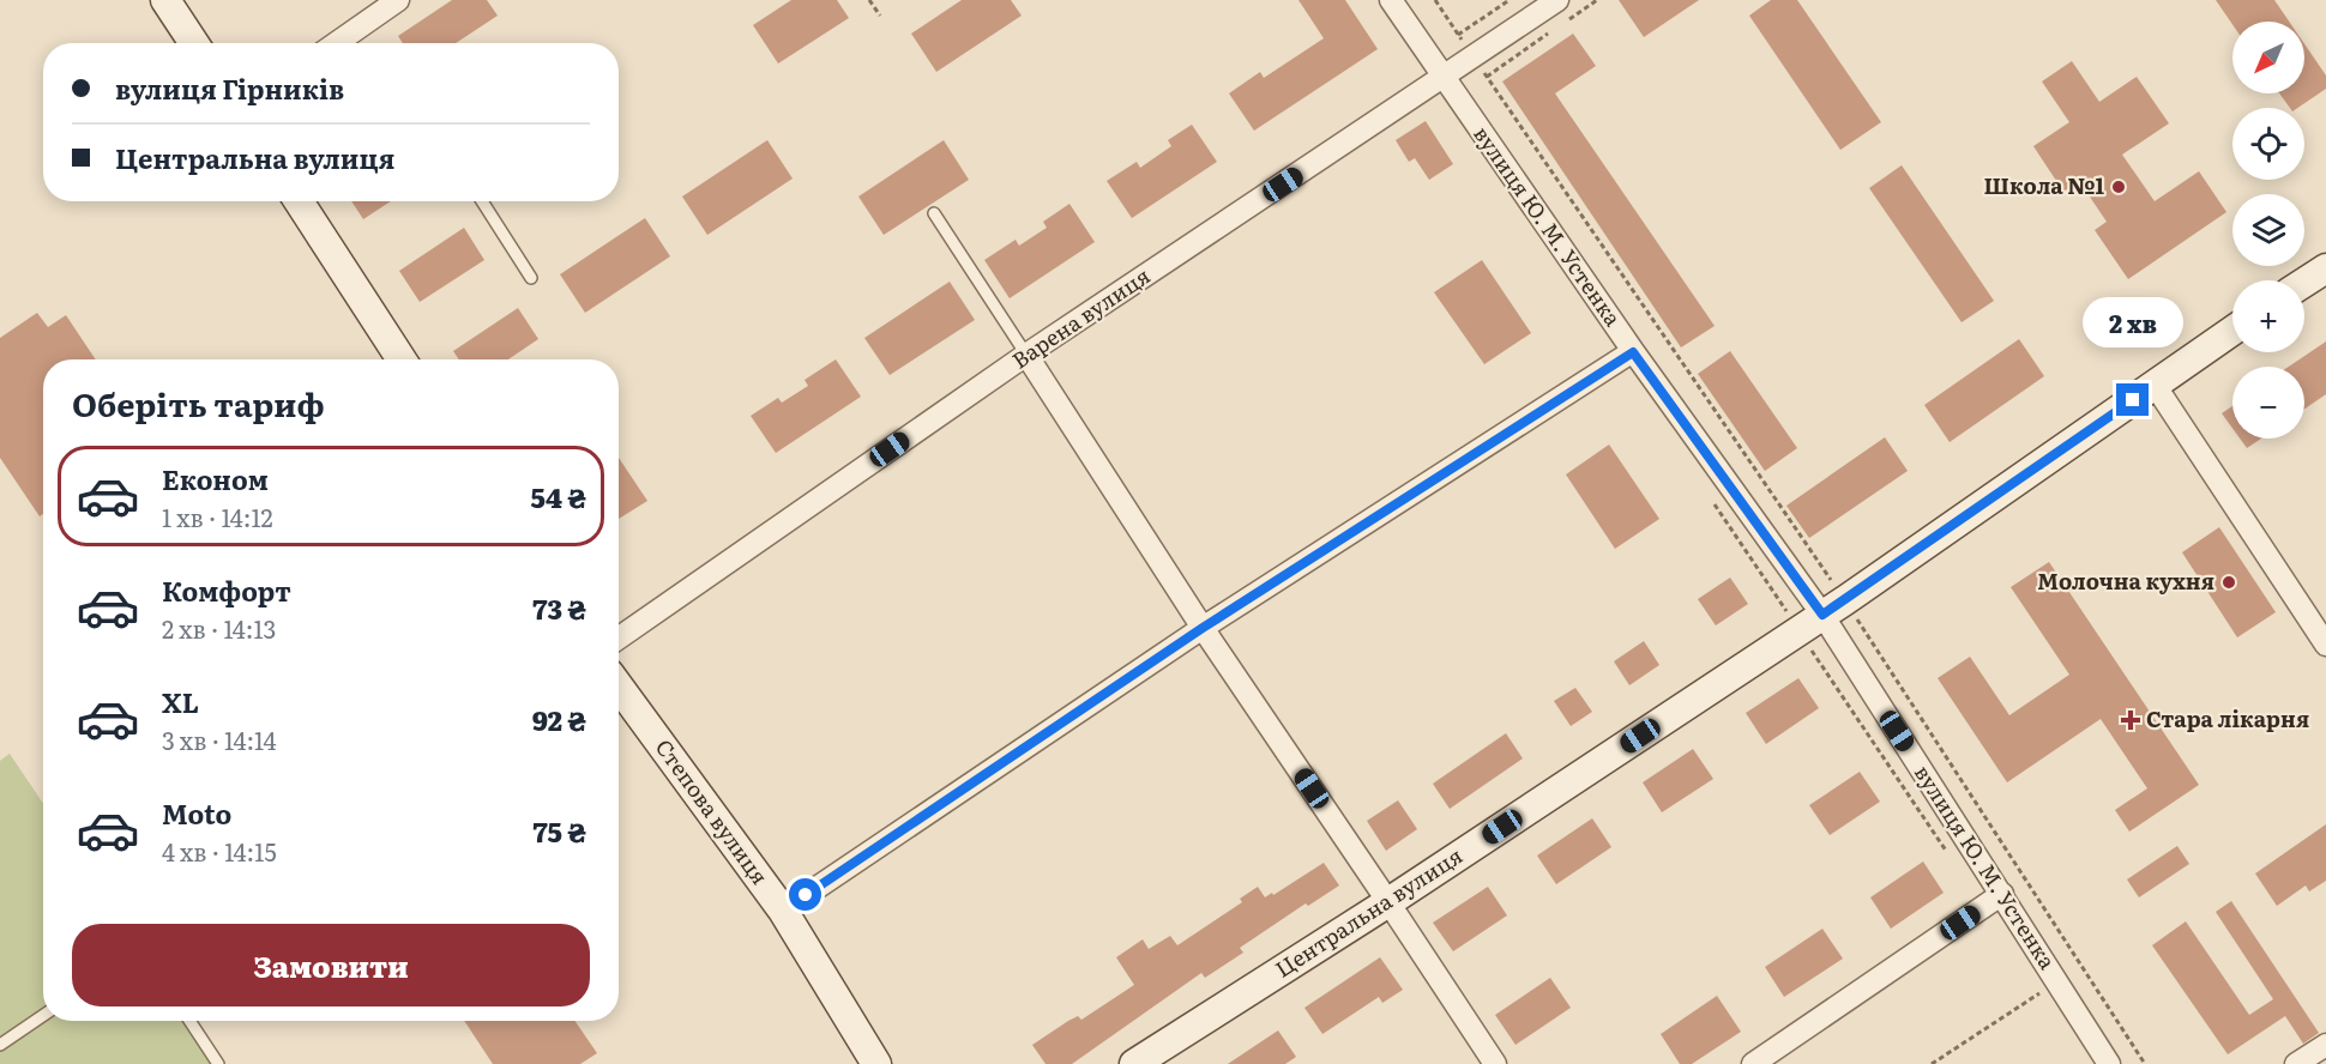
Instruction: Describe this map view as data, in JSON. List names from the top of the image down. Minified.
{"streets":{"main road":["Степова вулиця","Центральна вулиця"],"street":["вулиця Ю. М. Устенка","Варена вулиця"]},"crossings":[["вулиця Ю. М. Устенка","Варена вулиця"],["вулиця Ю. М. Устенка","Центральна вулиця"]],"places":{"other":["Школа №1","Молочна кухня"],"health":["Стара лікарня"]},"north":"bottom left","page":{"map_buttons":["+","−"],"banner":["вулиця Гірників","Центральна вулиця"],"bubble":"2 хв","heading":"Оберіть тариф","list":[{"name":"Економ","note":"1 хв · 14:12","value":"54 ₴"},{"name":"Комфорт","note":"2 хв · 14:13","value":"73 ₴"},{"name":"XL","note":"3 хв · 14:14","value":"92 ₴"},{"name":"Moto","note":"4 хв · 14:15","value":"75 ₴"}],"buttons":"Замовити"}}
